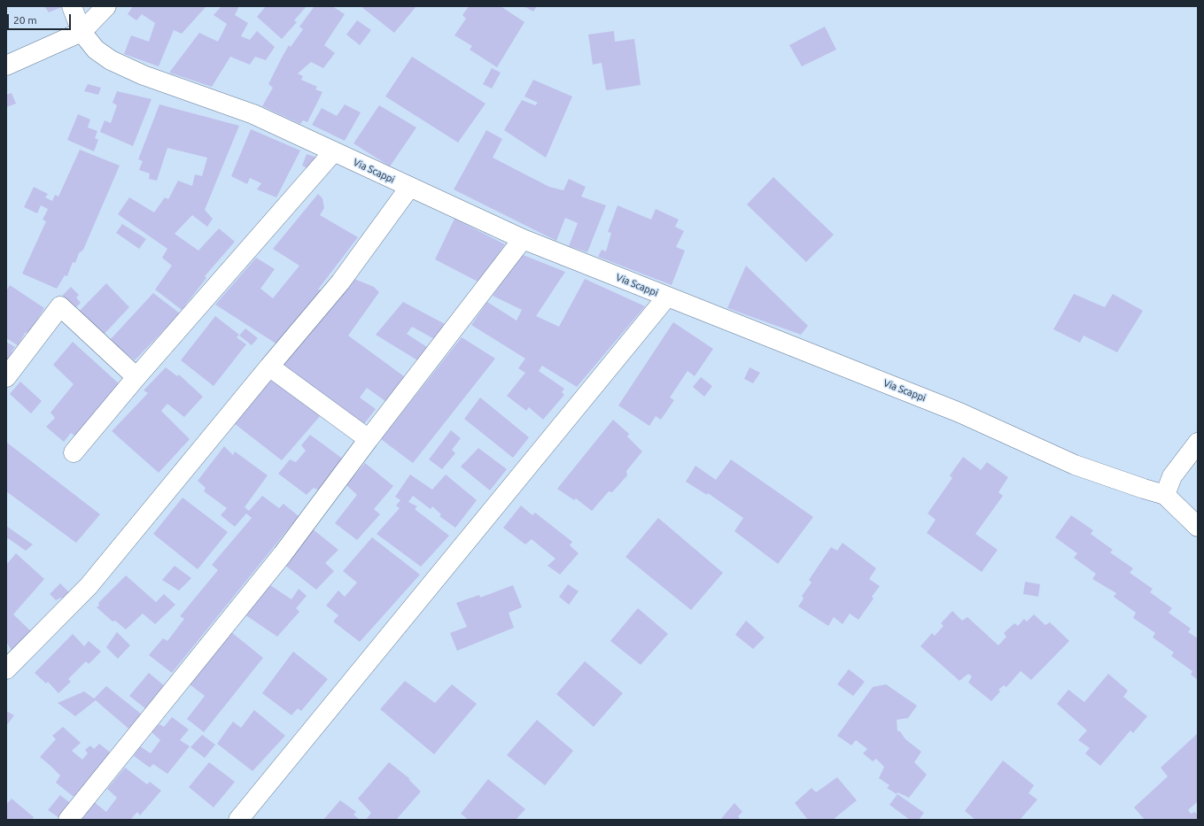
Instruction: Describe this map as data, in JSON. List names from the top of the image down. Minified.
{"streets":{"street":["Via Scappi"]},"scale_bar":"20 m"}
